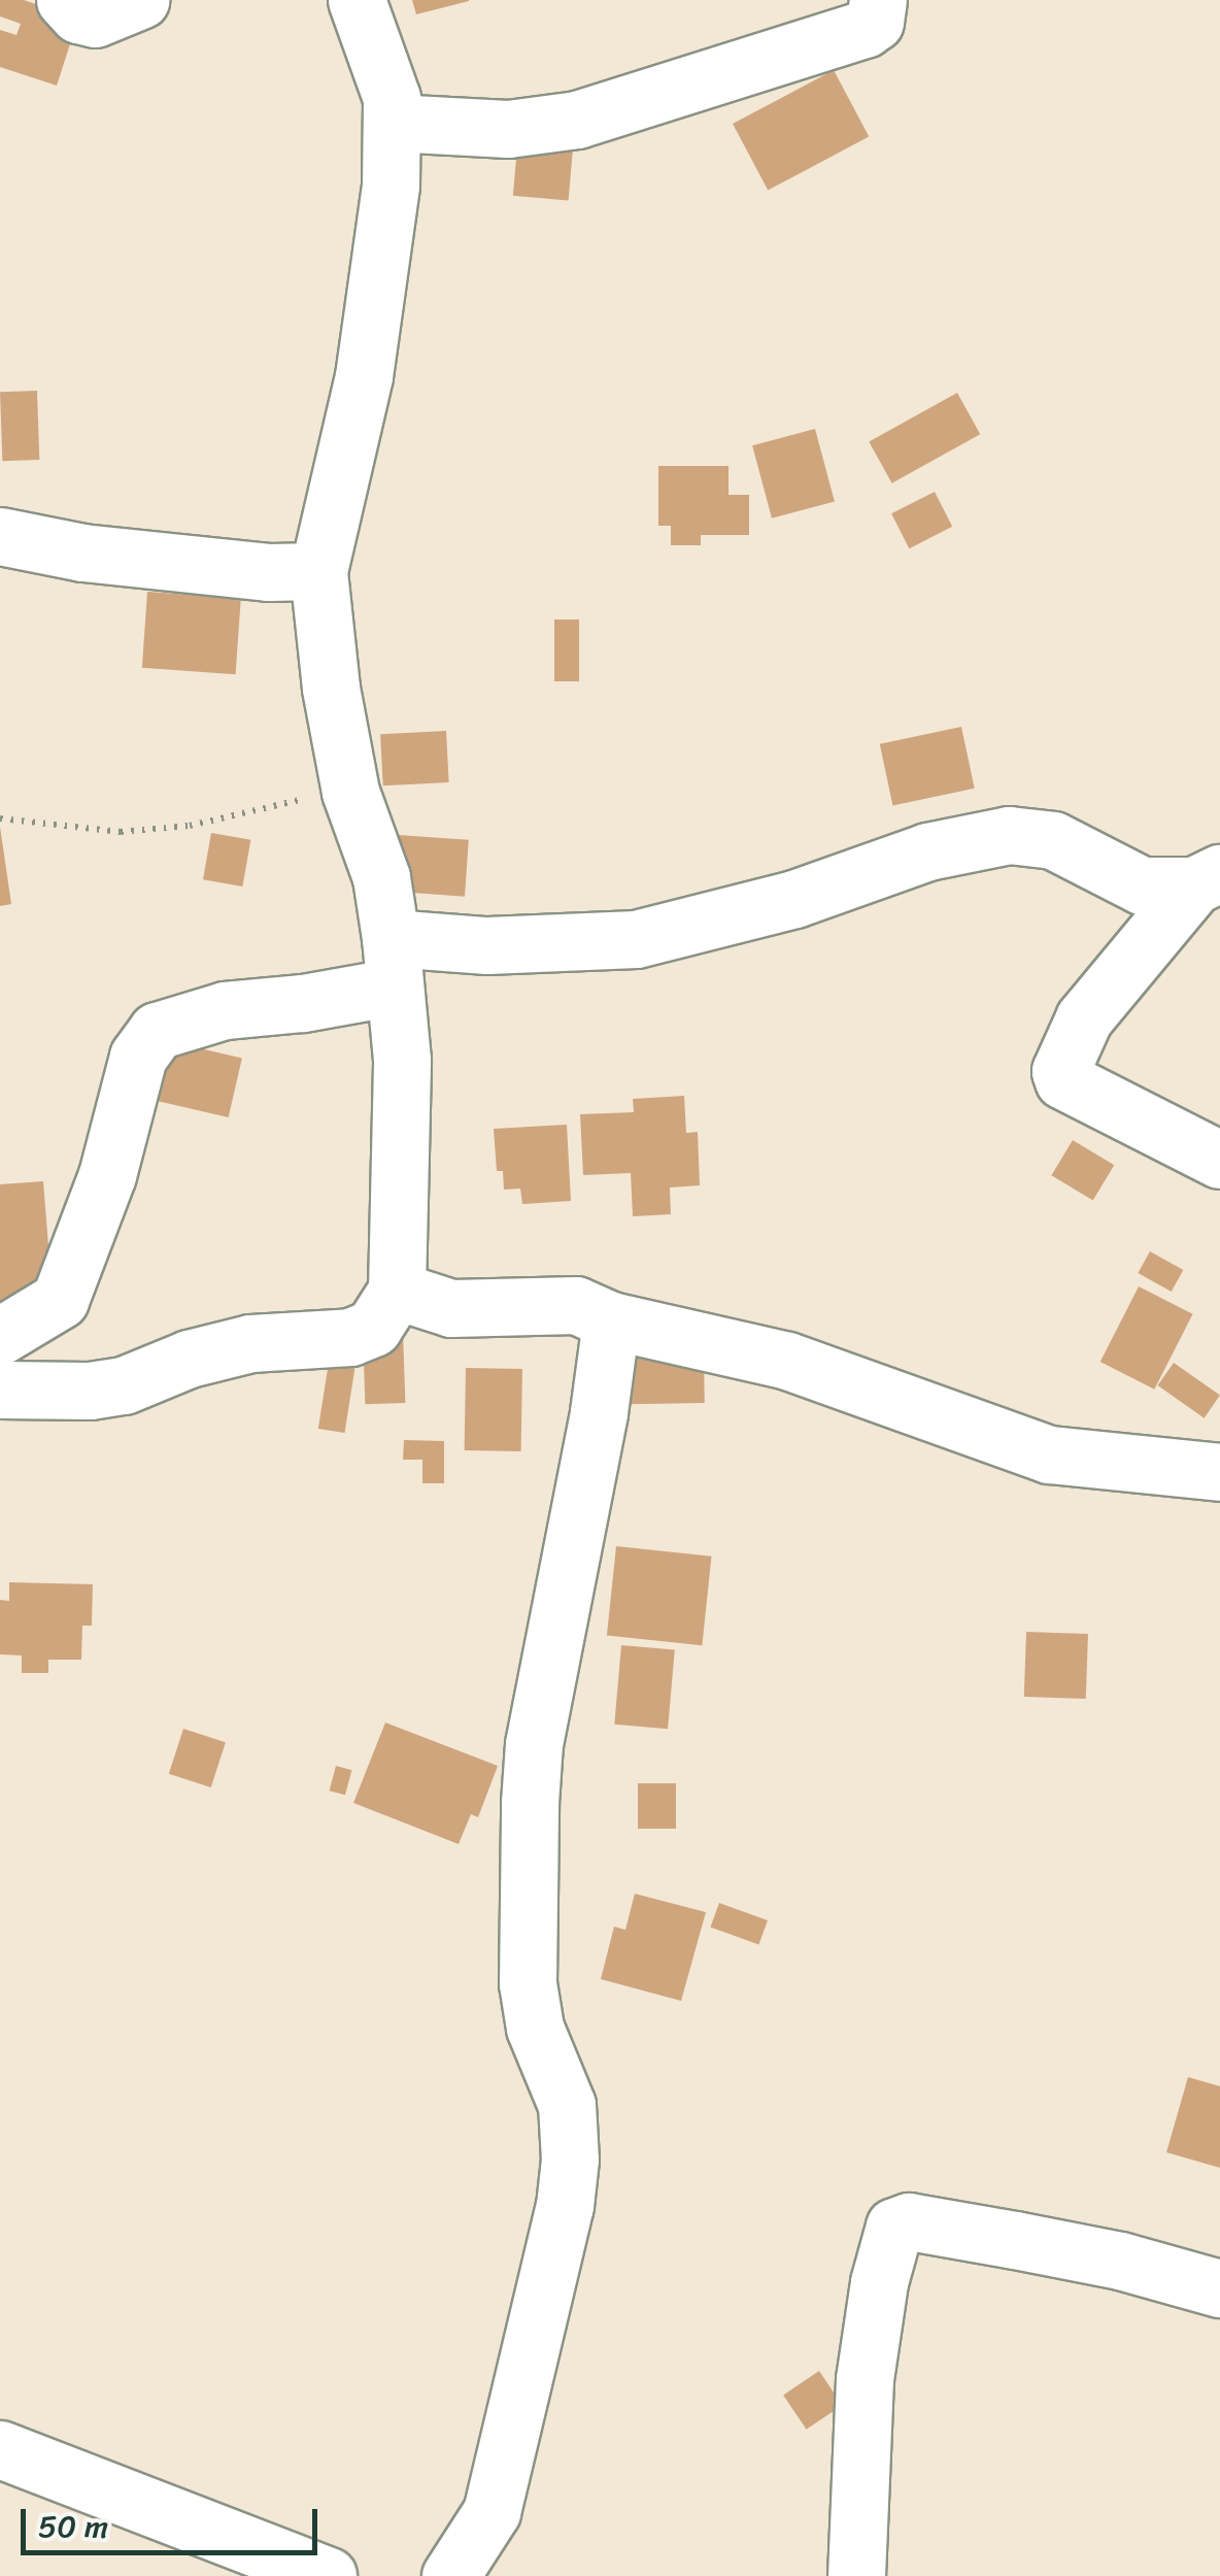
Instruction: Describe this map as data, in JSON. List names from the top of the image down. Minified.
{"scale_bar":"50 m"}
